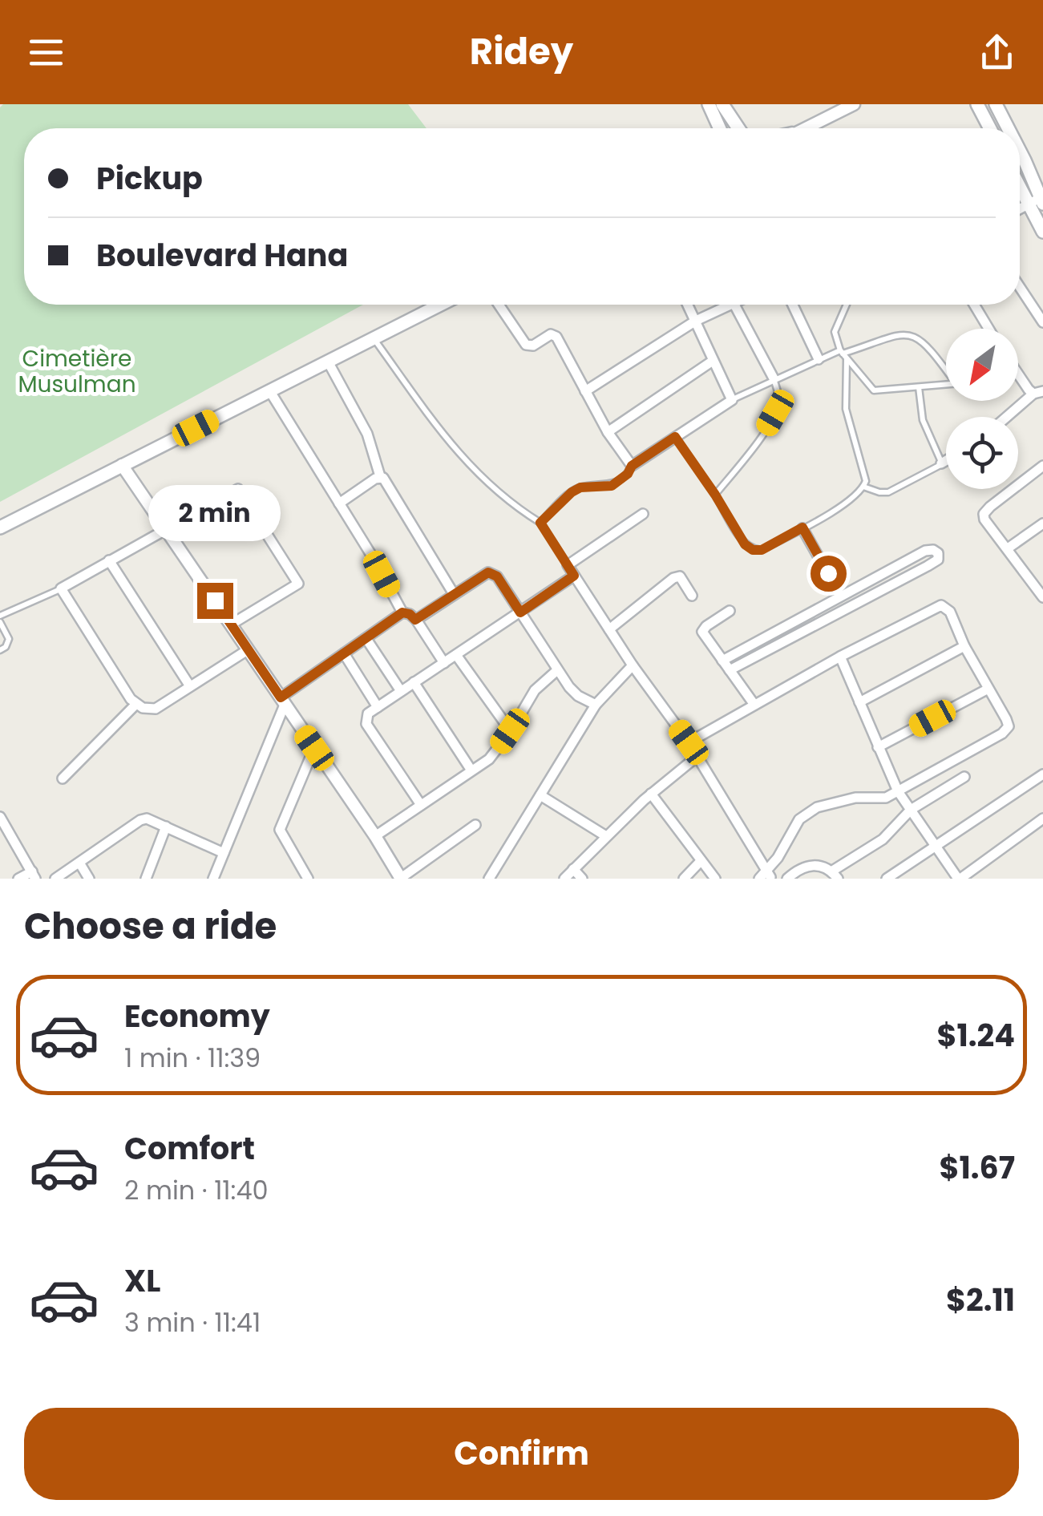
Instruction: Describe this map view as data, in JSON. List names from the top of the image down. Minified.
{"parks":["Cimetière Musulman"],"north":"bottom left","page":{"header":"Ridey","banner":["Pickup","Boulevard Hana"],"bubble":"2 min","heading":"Choose a ride","list":[{"name":"Economy","note":"1 min · 11:39","value":"$1.24"},{"name":"Comfort","note":"2 min · 11:40","value":"$1.67"},{"name":"XL","note":"3 min · 11:41","value":"$2.11"}],"buttons":"Confirm"}}
